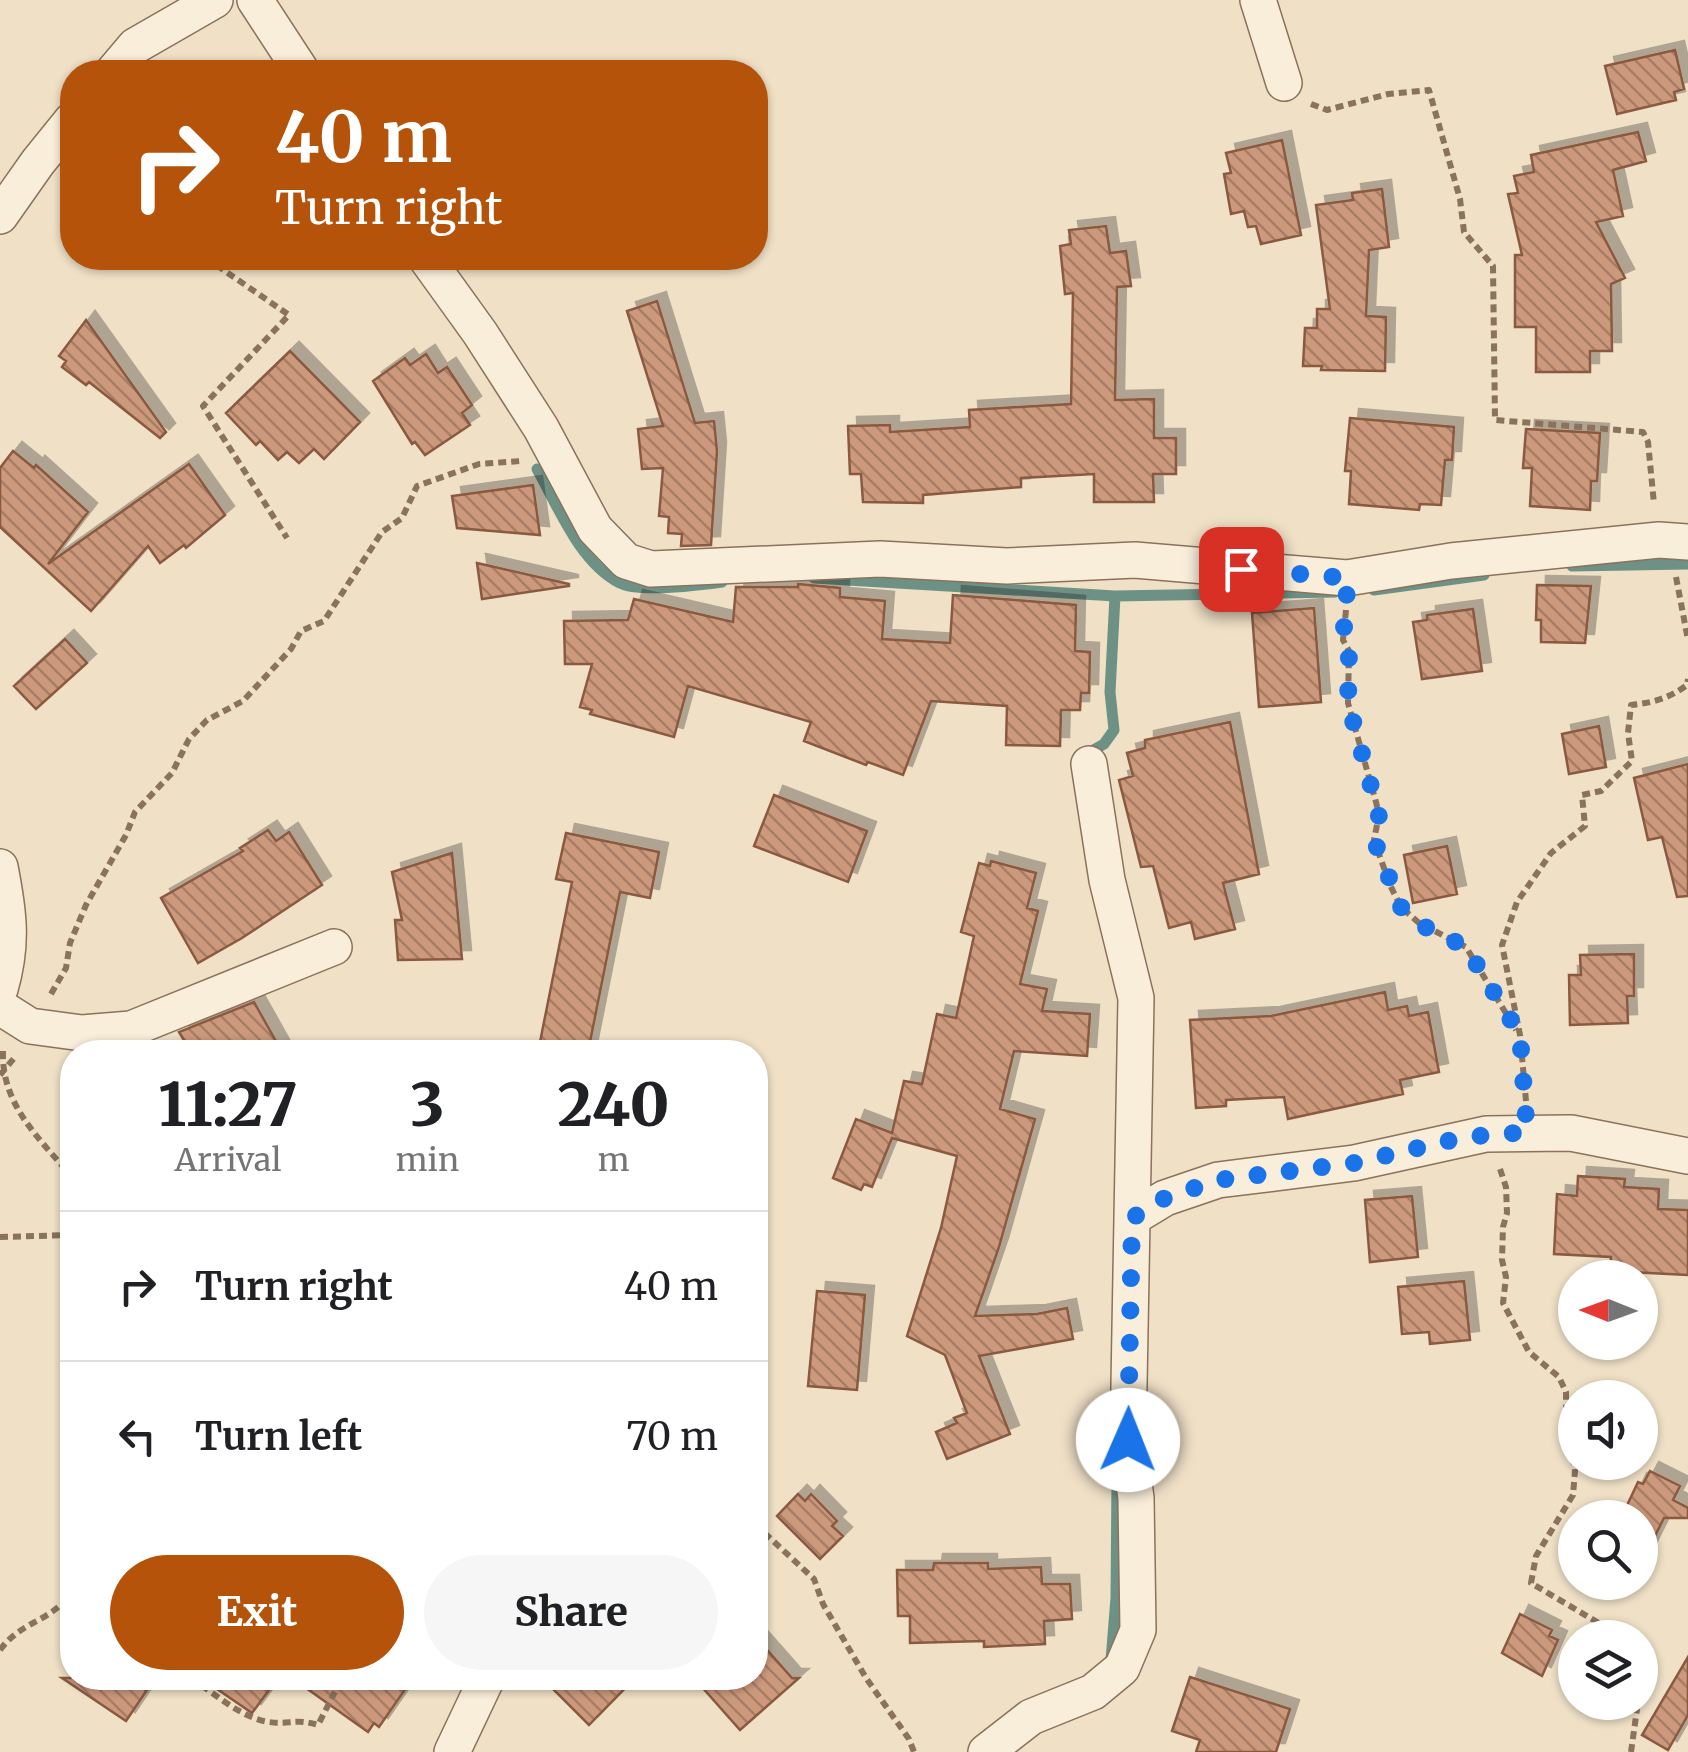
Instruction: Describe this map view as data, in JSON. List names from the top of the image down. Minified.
{"north":"left","page":{"turn":["40 m","Turn right"],"eta":["11:27","Arrival","3","min","240","m"],"list":[{"name":"Turn right","value":"40 m"},{"name":"Turn left","value":"70 m"}],"buttons":["Exit","Share"]}}
